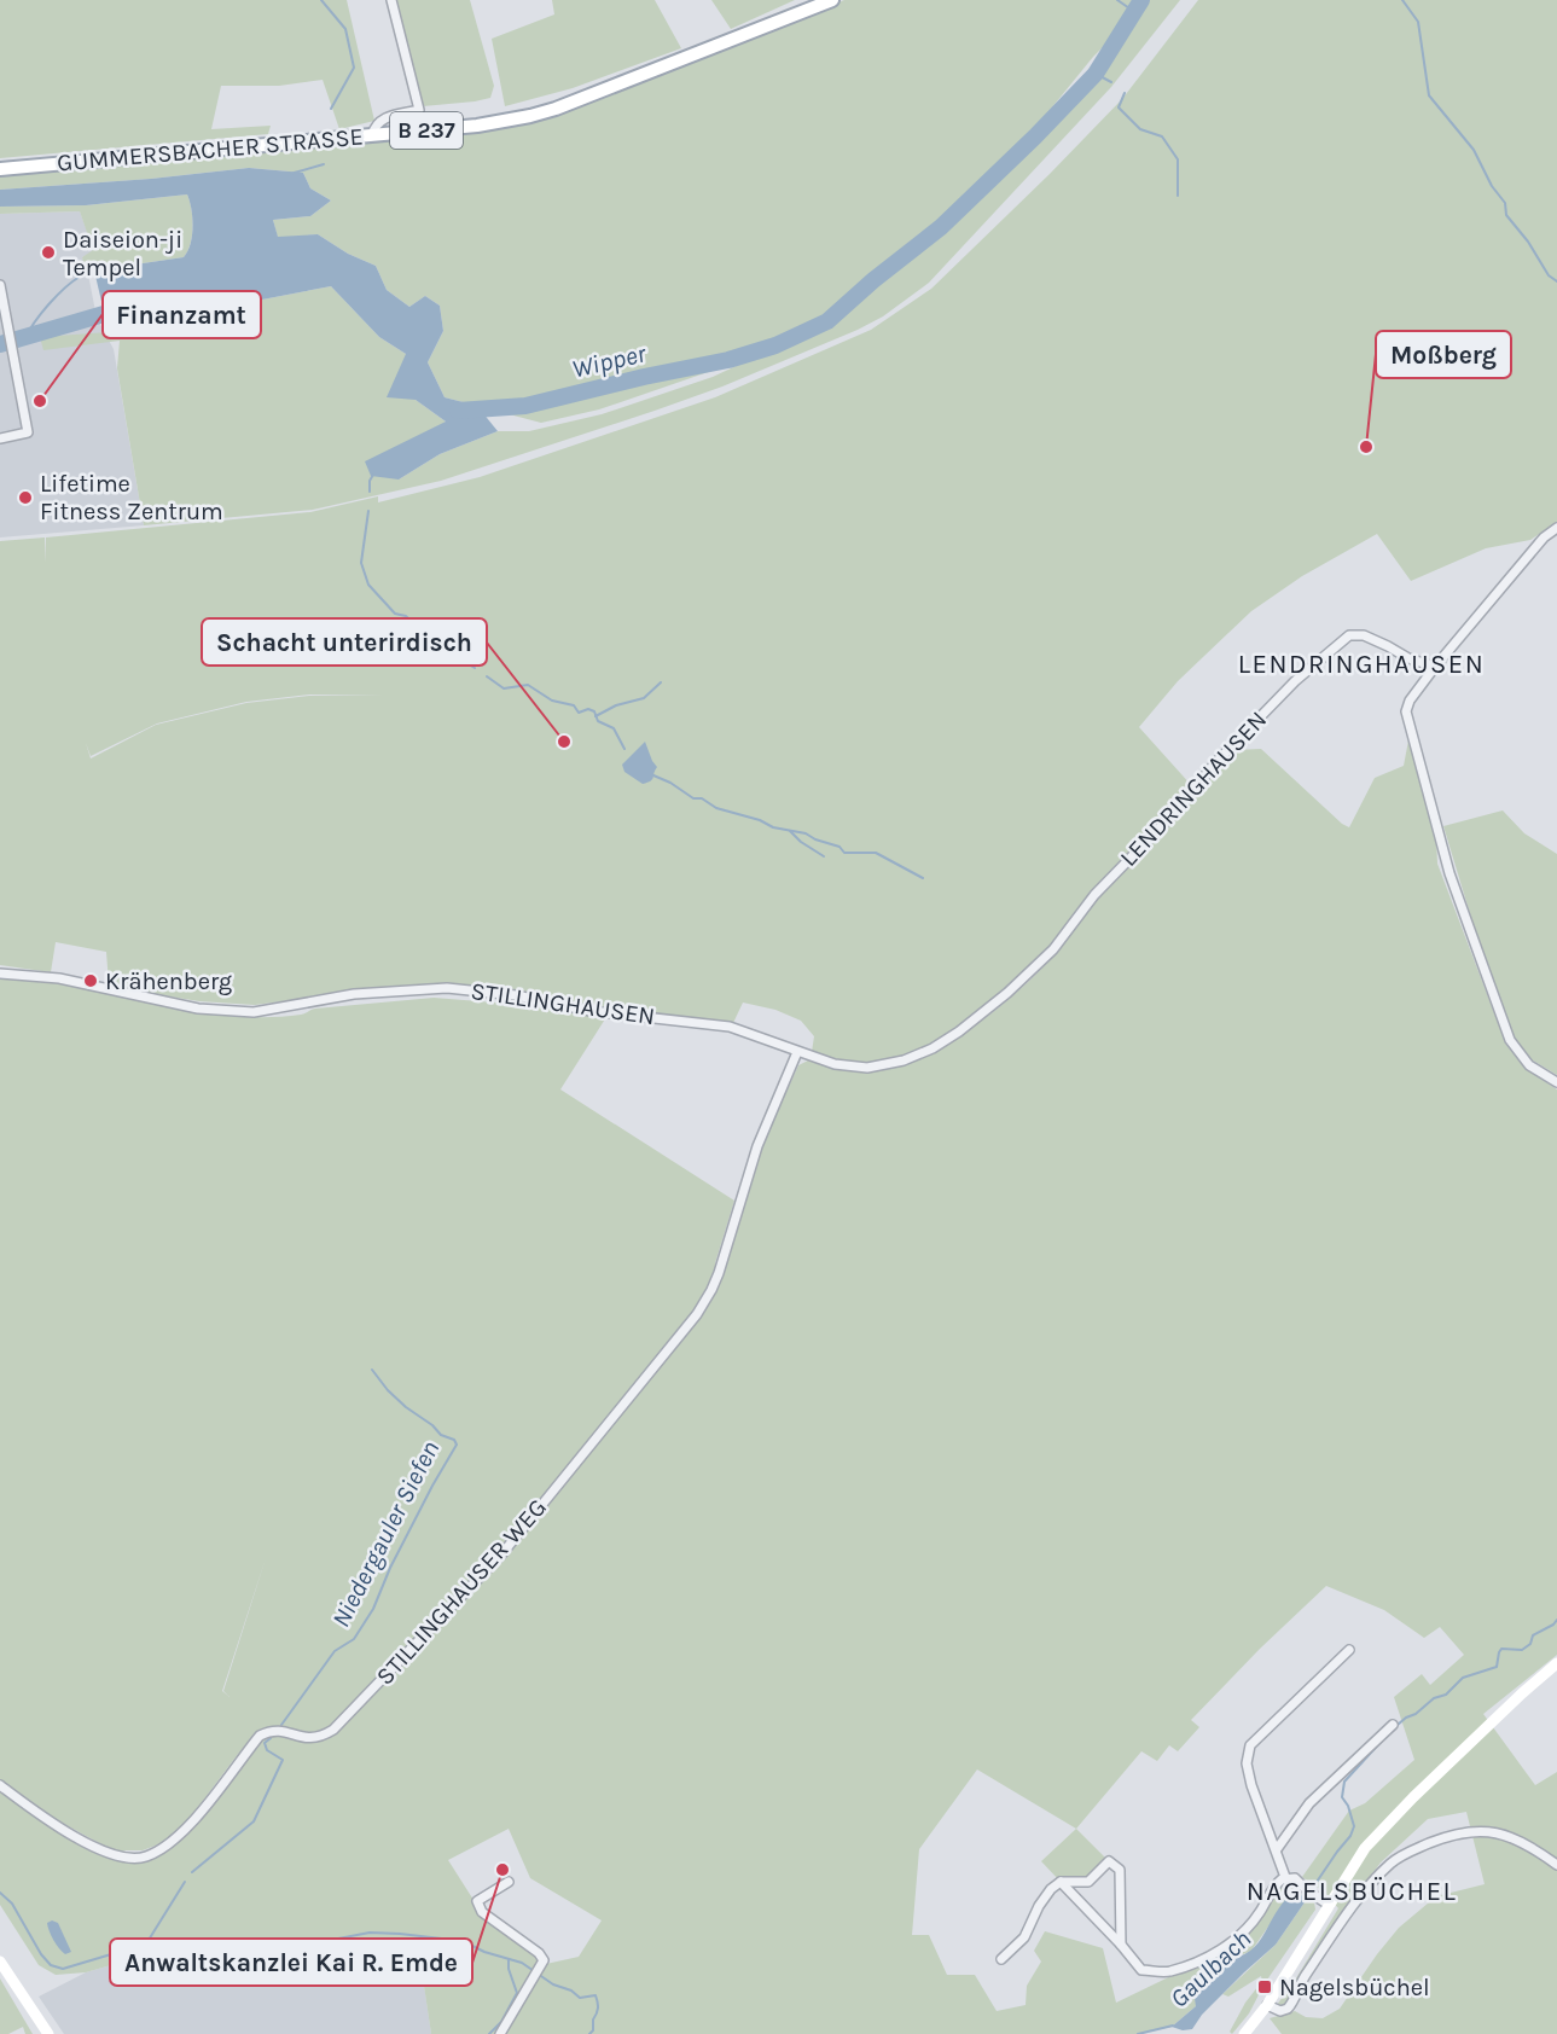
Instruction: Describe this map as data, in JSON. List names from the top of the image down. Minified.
{"streets":{"main road":["B 237","GUMMERSBACHER STRASSE"],"street":["LENDRINGHAUSEN","STILLINGHAUSEN","STILLINGHAUSER WEG"]},"crossings":[["LENDRINGHAUSEN","STILLINGHAUSEN"],["STILLINGHAUSEN","STILLINGHAUSER WEG"]],"districts":["LENDRINGHAUSEN","NAGELSBÜCHEL"],"water":["Wipper","Niedergauler Siefen","Gaulbach"],"places":{"other":["Daiseion-ji Tempel","Finanzamt","Moßberg","Lifetime Fitness Zentrum","Schacht unterirdisch","Krähenberg","Anwaltskanzlei Kai R. Emde"],"transit":["Nagelsbüchel"]}}
